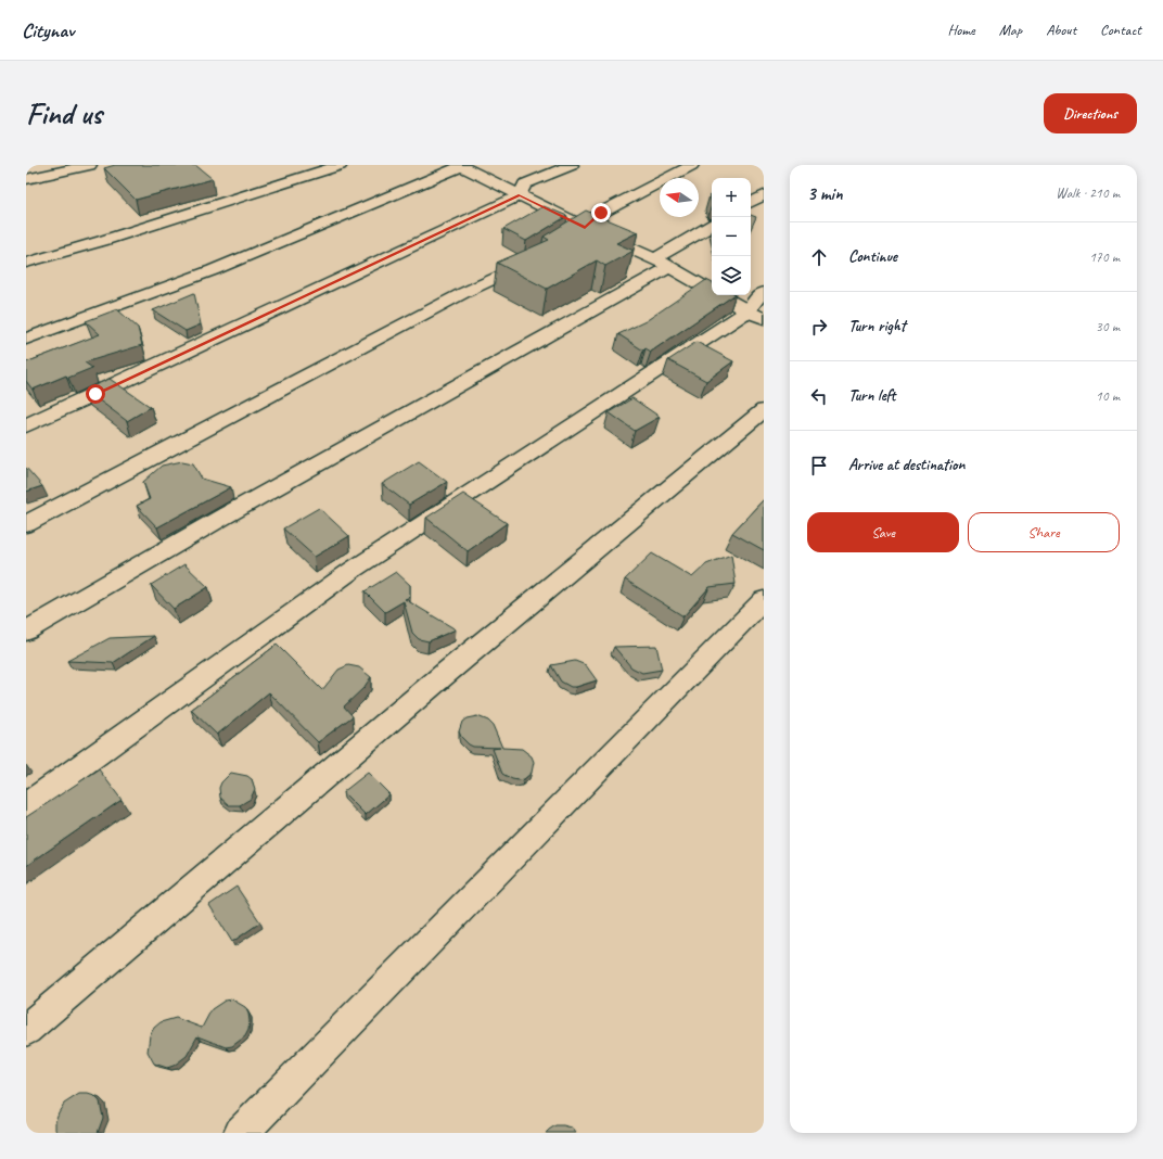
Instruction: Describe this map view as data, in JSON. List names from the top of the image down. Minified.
{"north":"left","page":{"header":"Citynav","nav":["Home","Map","About","Contact"],"buttons":["Directions",["Save","Share"]],"title":"Find us","heading":["3 min","Walk · 210 m"],"map_buttons":["+","−"],"list":[["Continue","170 m"],["Turn right","30 m"],["Turn left","10 m"],"Arrive at destination"]}}
